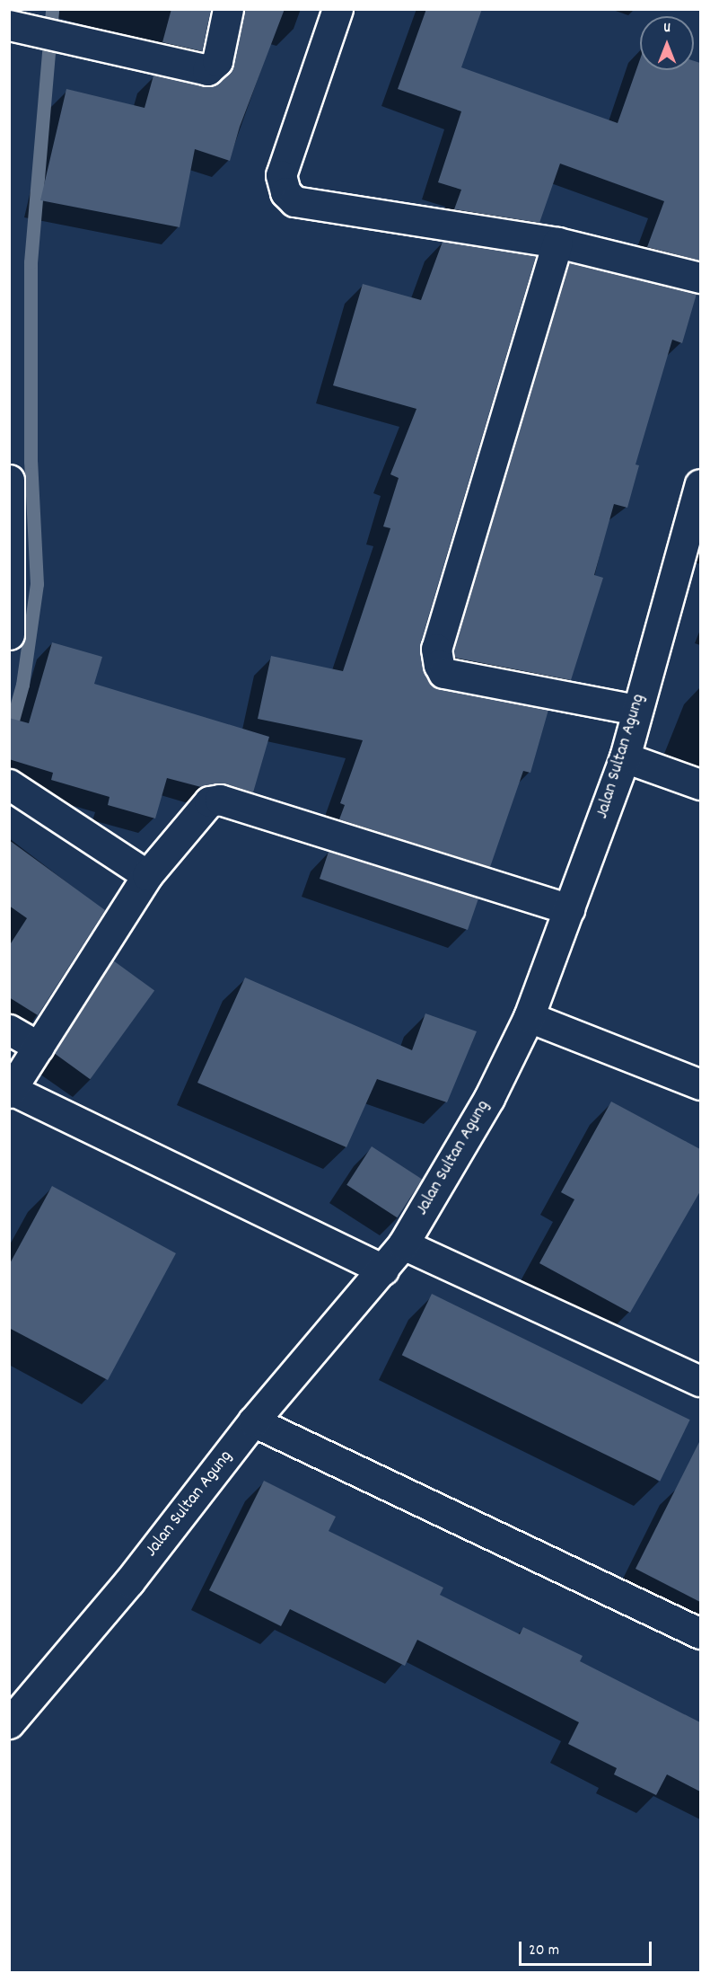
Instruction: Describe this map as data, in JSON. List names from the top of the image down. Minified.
{"streets":{"street":["Jalan Sultan Agung"]},"scale_bar":"20 m","north":"top"}
